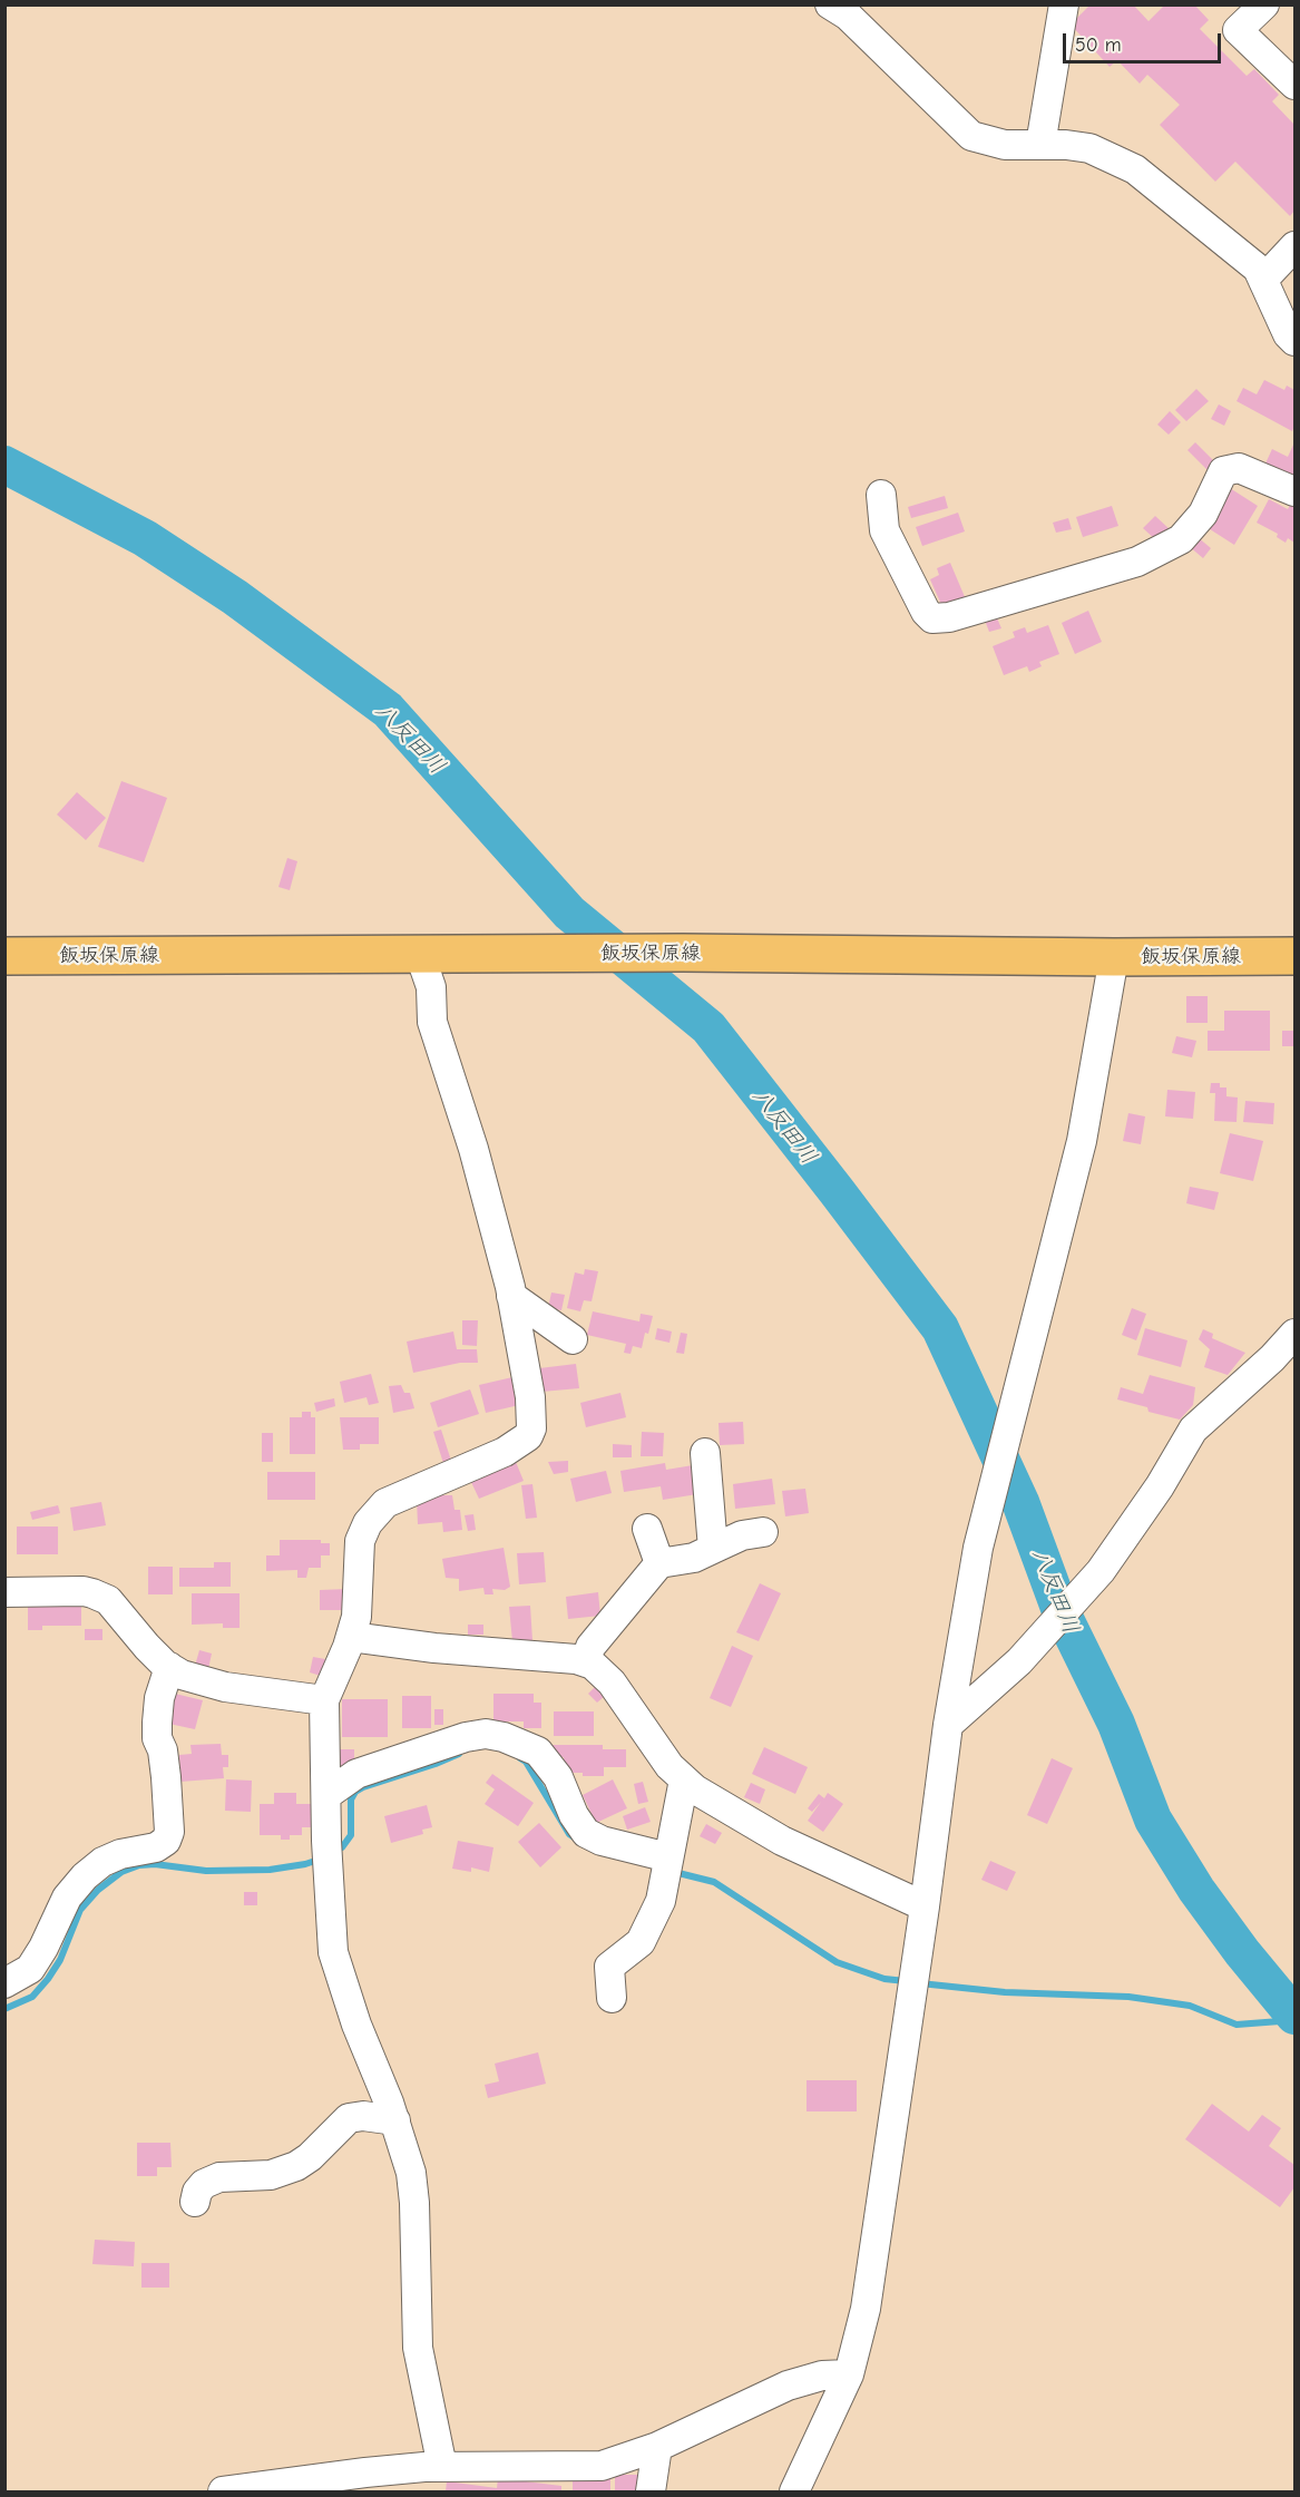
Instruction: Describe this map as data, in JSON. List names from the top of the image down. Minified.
{"streets":{"main road":["飯坂保原線"]},"water":["八反田川"],"scale_bar":"50 m"}
